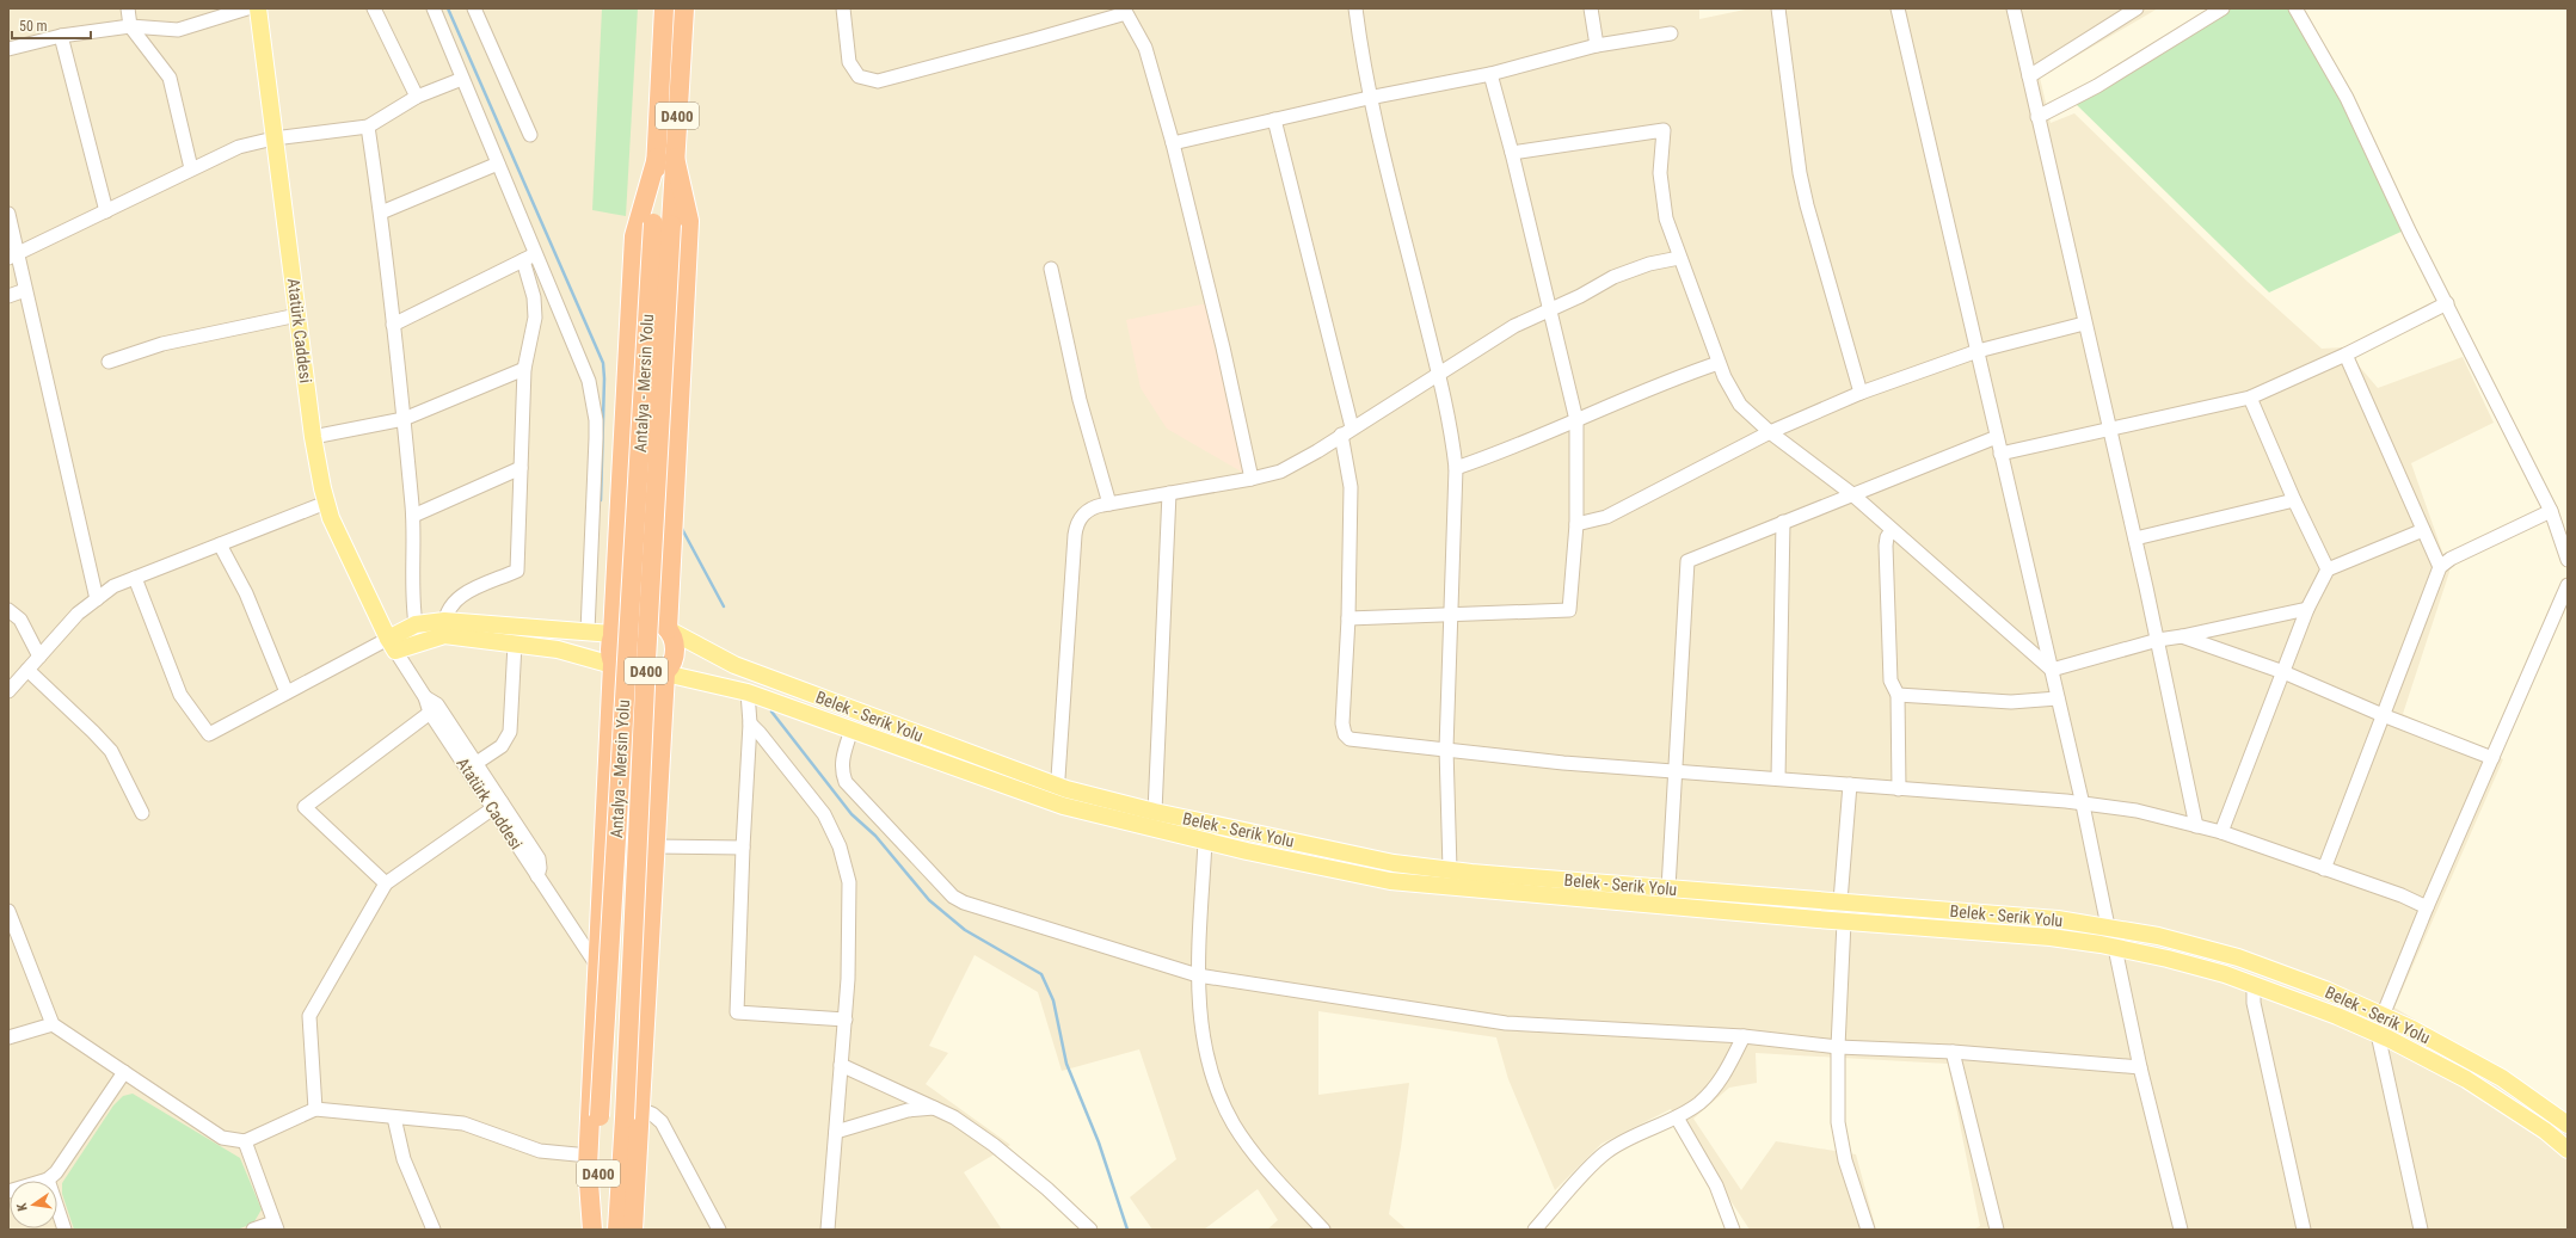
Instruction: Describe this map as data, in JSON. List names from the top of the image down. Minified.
{"streets":{"highway":["D400","Antalya - Mersin Yolu"],"main road":["Atatürk Caddesi","Belek - Serik Yolu"]},"crossings":[["D400","Antalya - Mersin Yolu"]],"scale_bar":"50 m","north":"left"}
